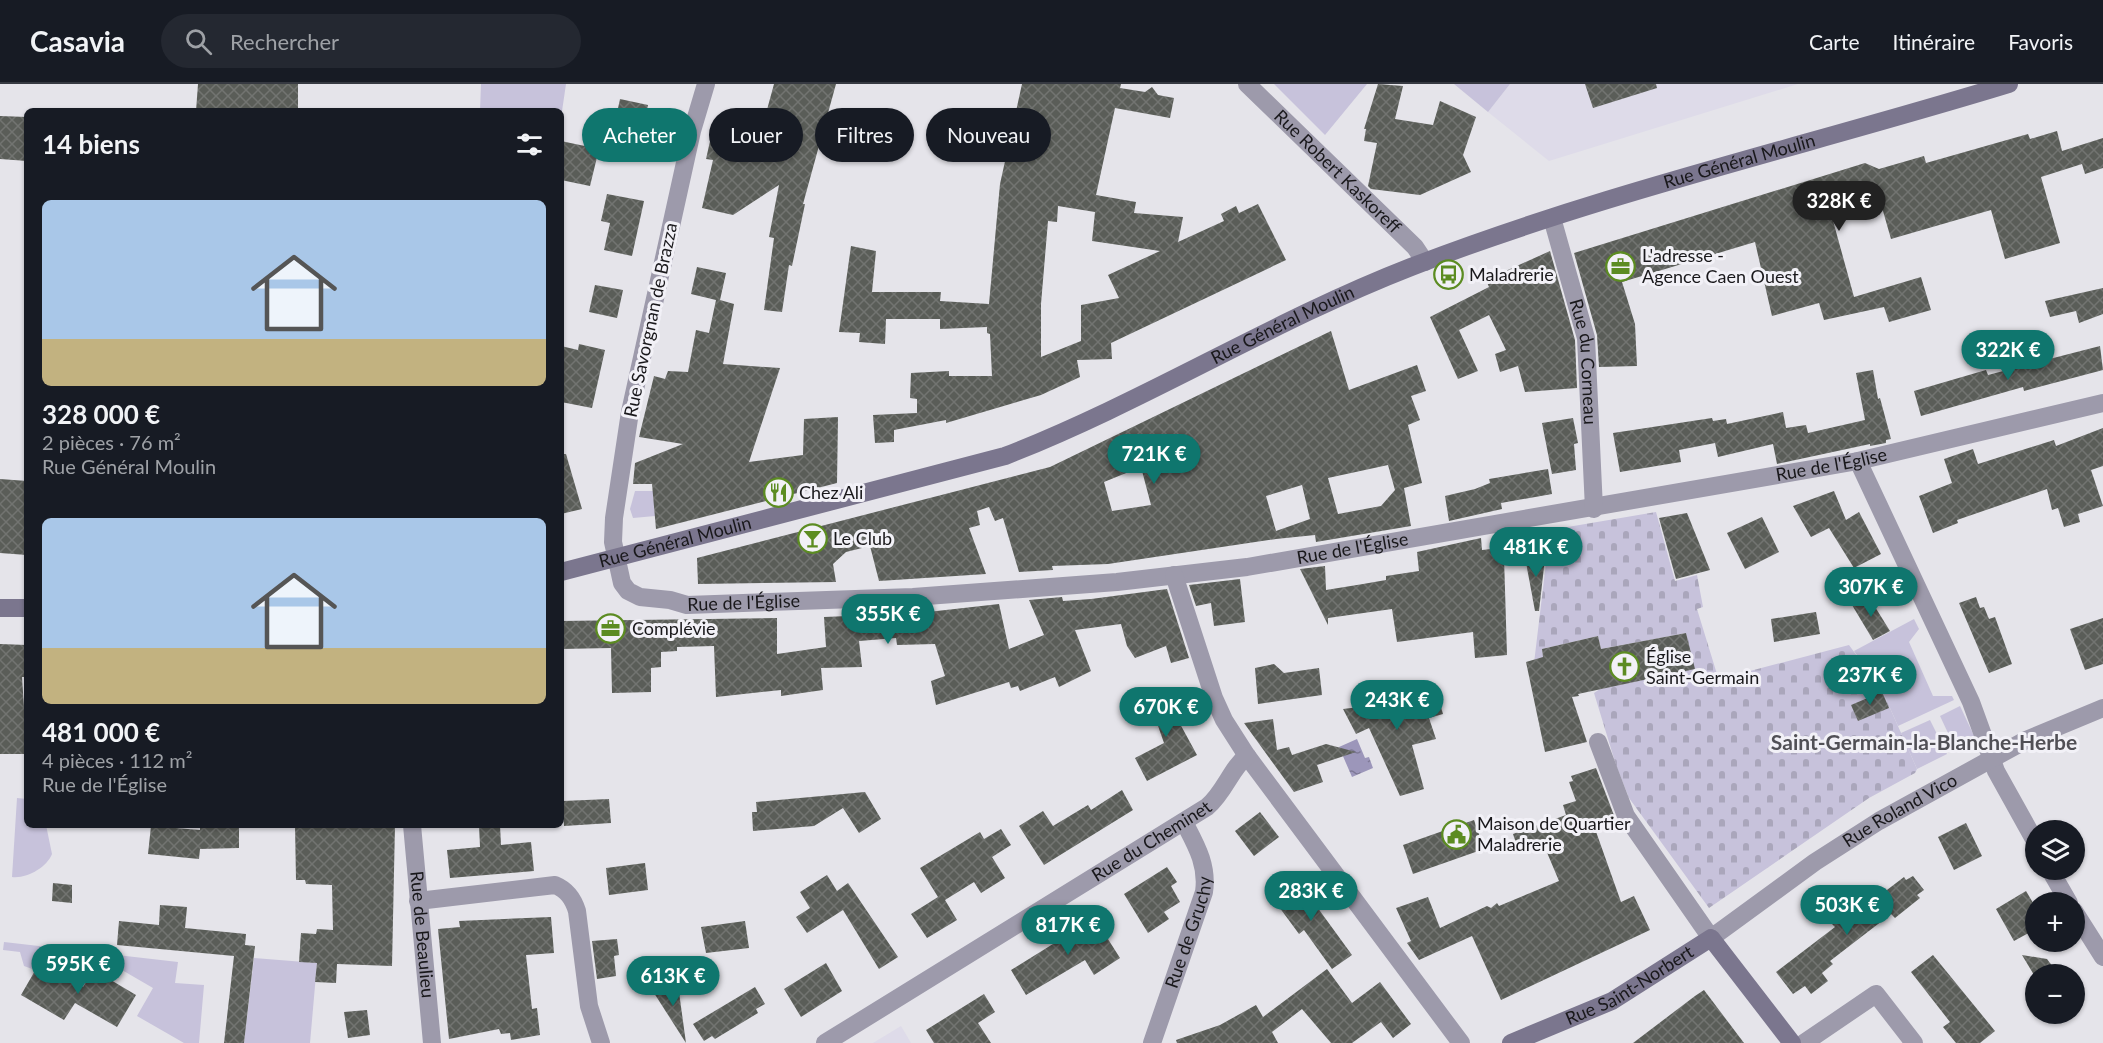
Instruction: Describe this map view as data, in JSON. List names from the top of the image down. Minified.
{"streets":{"main road":["Rue Général Moulin","Rue Saint-Norbert"],"street":["Rue Robert Kaskoreff","Rue Savorgnan de Brazza","Rue du Corneau","Rue de l'Église","Rue Roland Vico","Rue du Cheminet","Rue de Gruchy","Rue de Beaulieu"]},"crossings":[["Rue Général Moulin","Rue Robert Kaskoreff"],["Rue Général Moulin","Rue Savorgnan de Brazza"],["Rue Général Moulin","Rue du Corneau"],["Rue Général Moulin","Rue de l'Église"],["Rue Savorgnan de Brazza","Rue de l'Église"],["Rue du Corneau","Rue de l'Église"],["Rue Roland Vico","Rue Saint-Norbert"],["Rue du Cheminet","Rue de Gruchy"]],"districts":["Saint-Germain-la-Blanche-Herbe"],"places":{"office":["L'adresse - Agence Caen Ouest","Complévie"],"bus stop":["Maladrerie"],"restaurant":["Chez Ali"],"bar":["Le Club"],"church":["Église Saint-Germain"],"public building":["Maison de Quartier Maladrerie"]},"page":{"header":"Casavia","search":"Rechercher","nav":["Carte","Itinéraire","Favoris"],"chip":["Acheter","Louer","Filtres","Nouveau"],"heading":"14 biens","list":[{"name":"328 000 €","note":"2 pièces · 76 m² · Rue Général Moulin"},{"name":"481 000 €","note":"4 pièces · 112 m² · Rue de l'Église"}],"price":["328K €","322K €","721K €","481K €","307K €","355K €","237K €","243K €","670K €","283K €","503K €","817K €","595K €","613K €"],"map_buttons":["+","−"]}}
